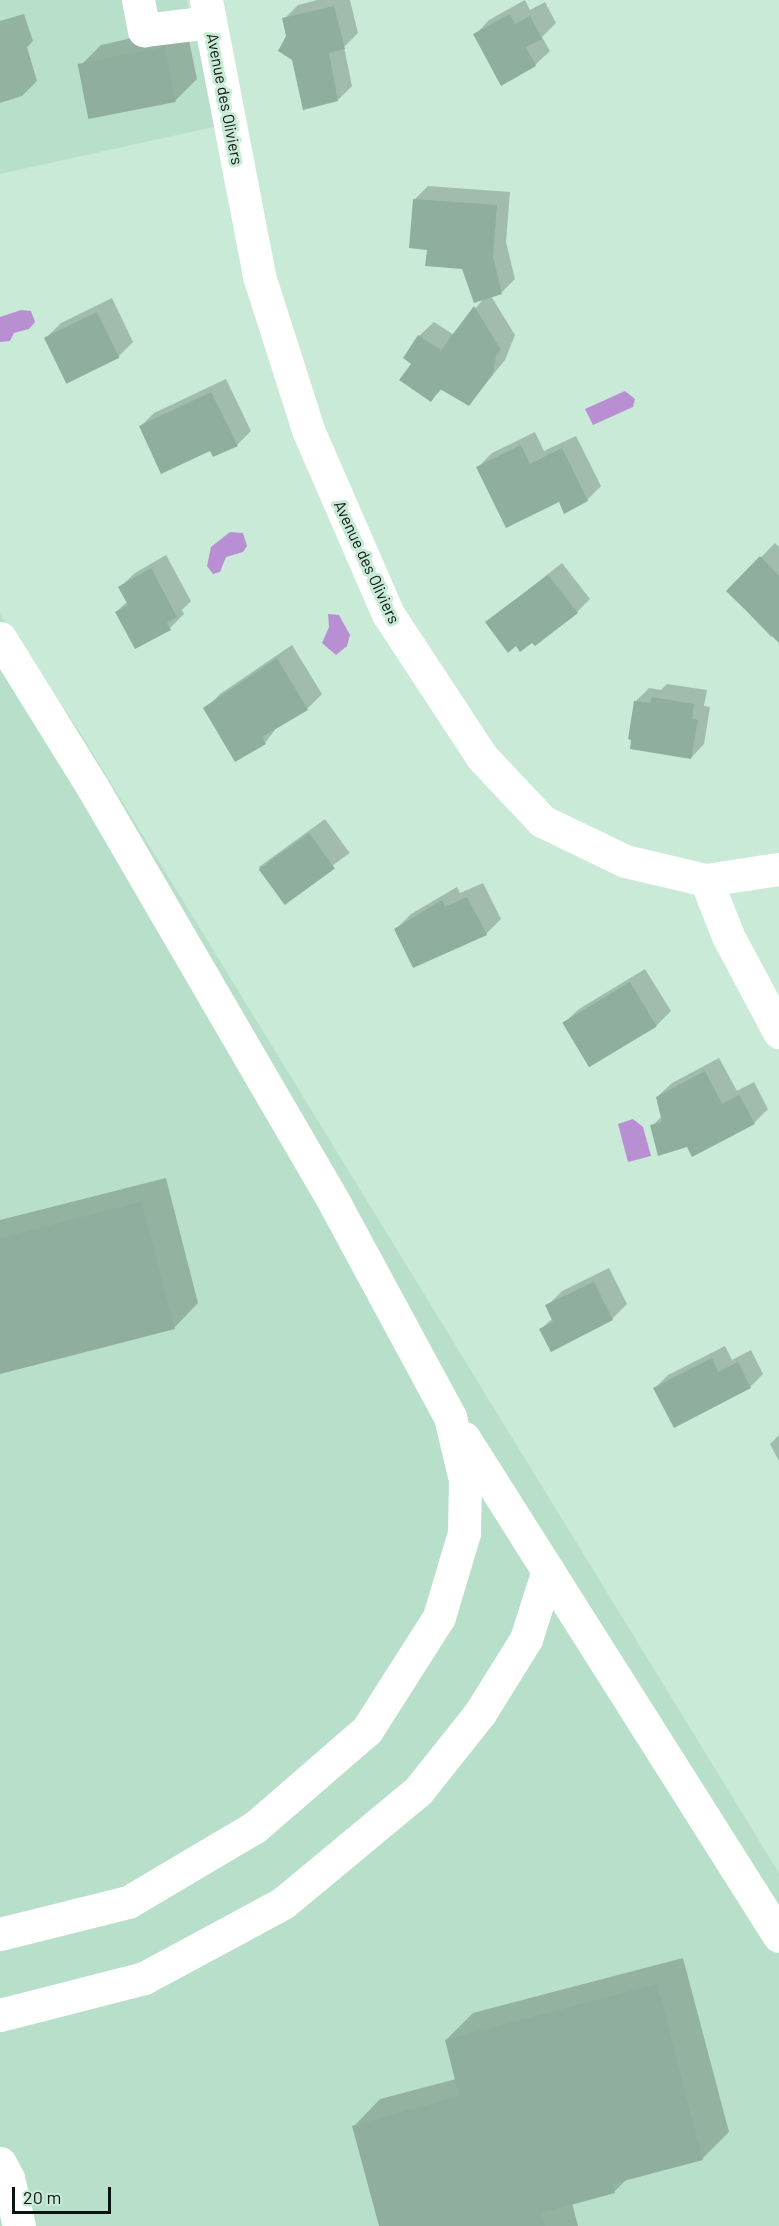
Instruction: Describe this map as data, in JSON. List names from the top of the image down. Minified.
{"streets":{"street":["Avenue des Oliviers"]},"scale_bar":"20 m"}
